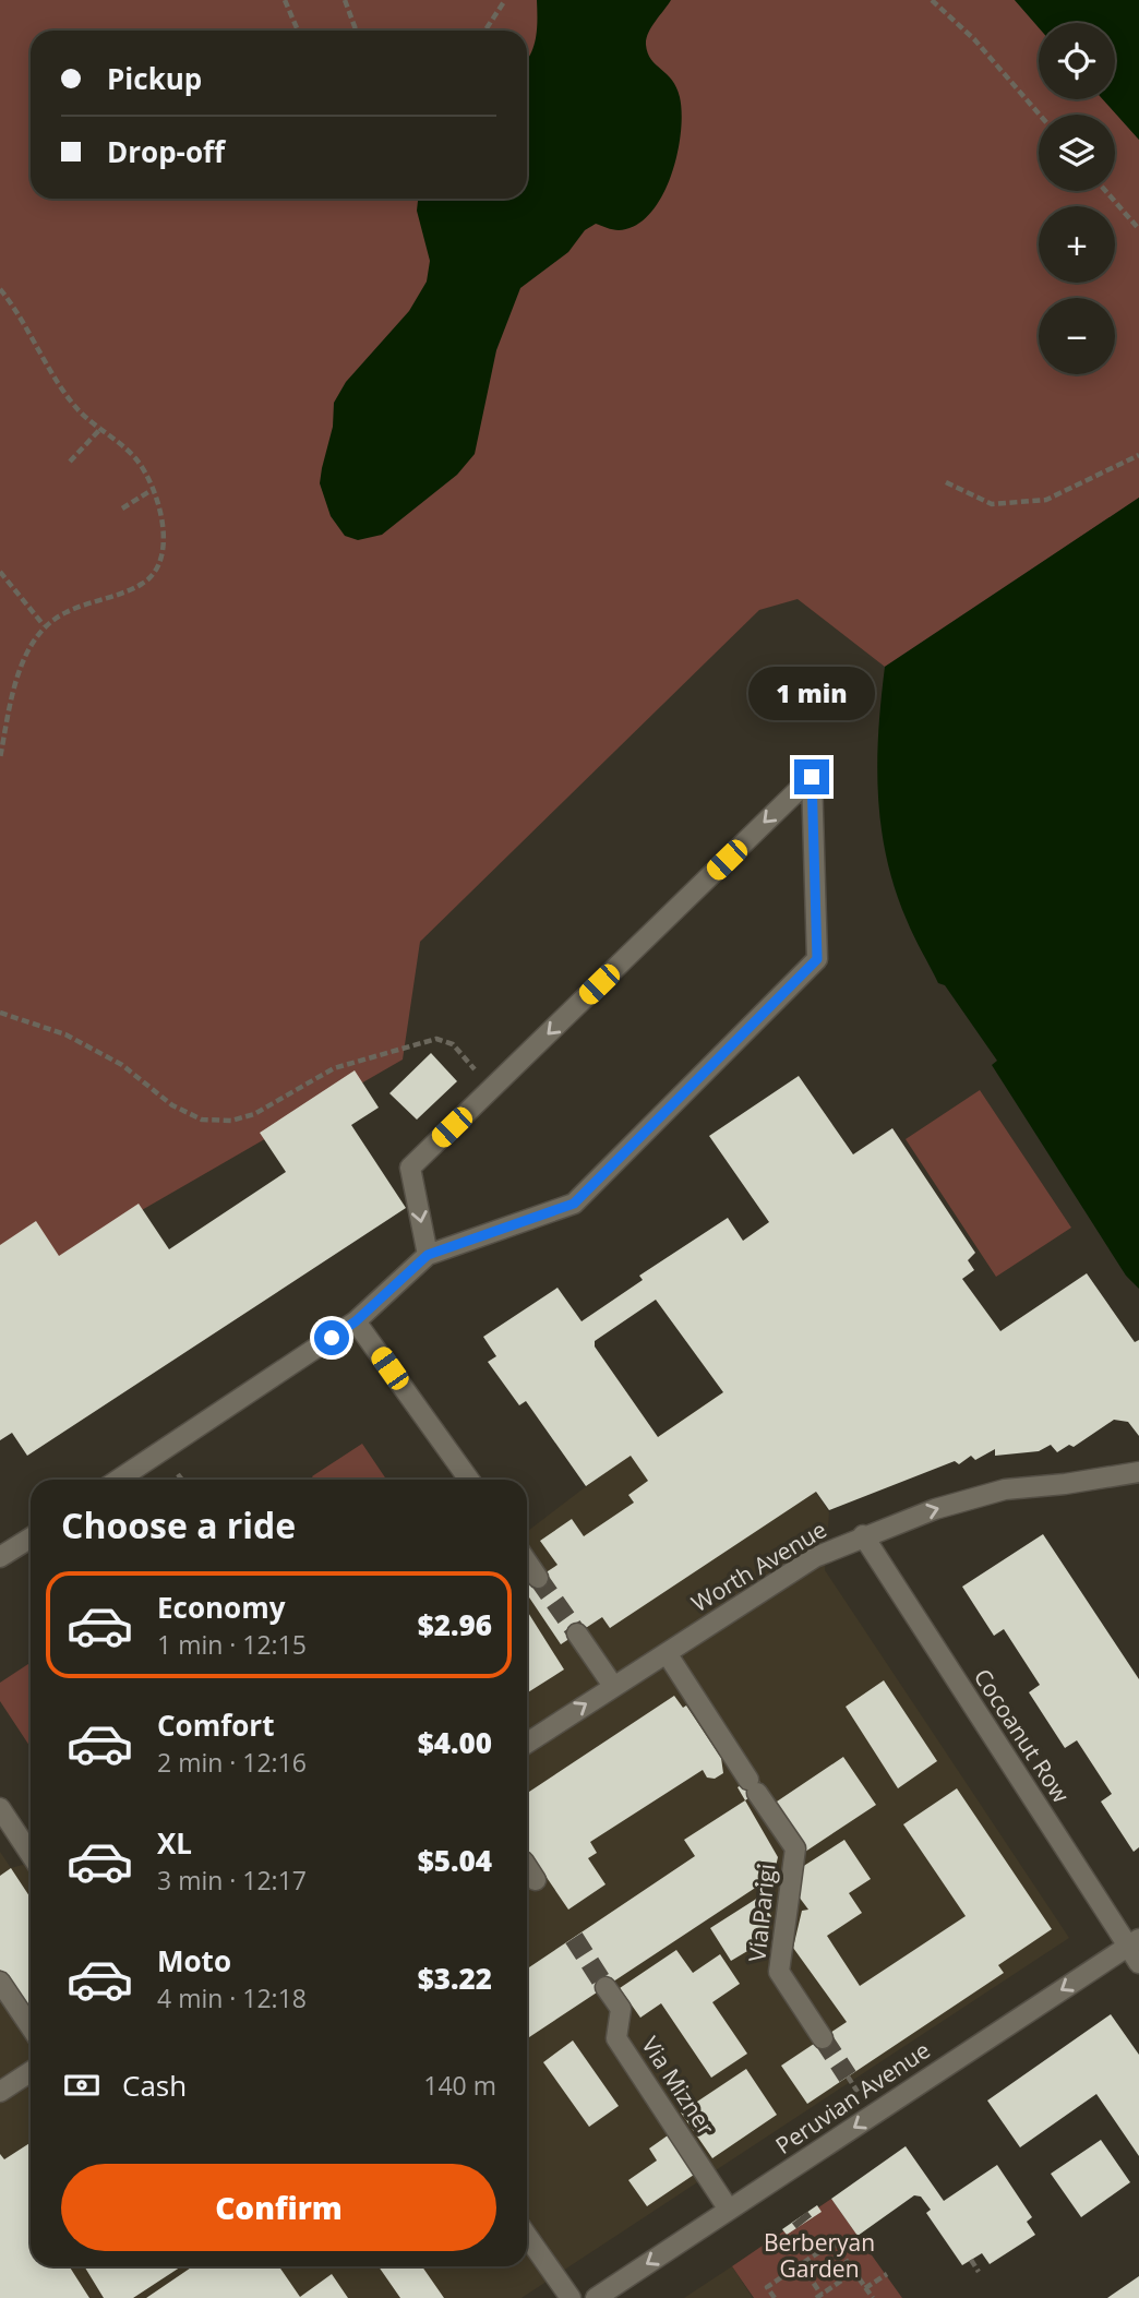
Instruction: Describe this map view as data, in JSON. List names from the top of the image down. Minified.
{"streets":{"street":["Worth Avenue","Cocoanut Row","Via Parigi","Via Mizner","Peruvian Avenue"]},"crossings":[["Worth Avenue","Cocoanut Row"],["Worth Avenue","Via Parigi"],["Cocoanut Row","Peruvian Avenue"],["Via Mizner","Peruvian Avenue"]],"one_way":["Worth Avenue","Peruvian Avenue"],"parks":["Berberyan Garden"],"page":{"map_buttons":["+","−"],"banner":["Pickup","Drop-off"],"bubble":"1 min","heading":"Choose a ride","list":[{"name":"Economy","note":"1 min · 12:15","value":"$2.96"},{"name":"Comfort","note":"2 min · 12:16","value":"$4.00"},{"name":"XL","note":"3 min · 12:17","value":"$5.04"},{"name":"Moto","note":"4 min · 12:18","value":"$3.22"}],"pay":["Cash","140 m"],"buttons":"Confirm"}}
